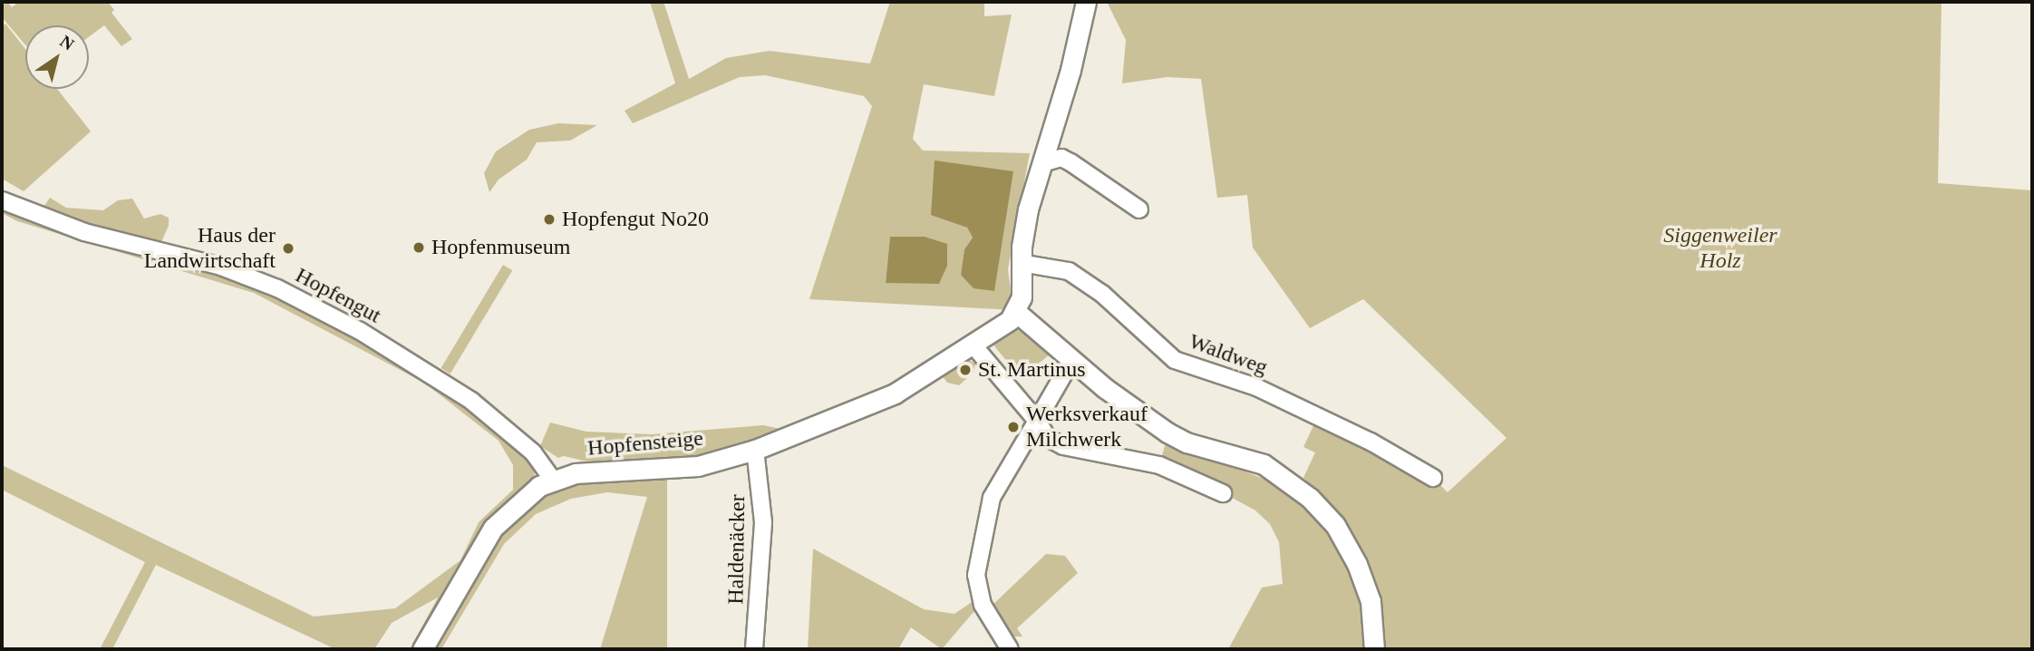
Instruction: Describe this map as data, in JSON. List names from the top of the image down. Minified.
{"streets":{"street":["Hopfengut","Waldweg","Hopfensteige","Haldenäcker"]},"crossings":[["Hopfengut","Hopfensteige"],["Hopfensteige","Haldenäcker"]],"parks":["Siggenweiler Holz"],"places":["Hopfengut No20","Hopfenmuseum","Haus der Landwirtschaft","St. Martinus","Werksverkauf Milchwerk"],"north":"top right"}
